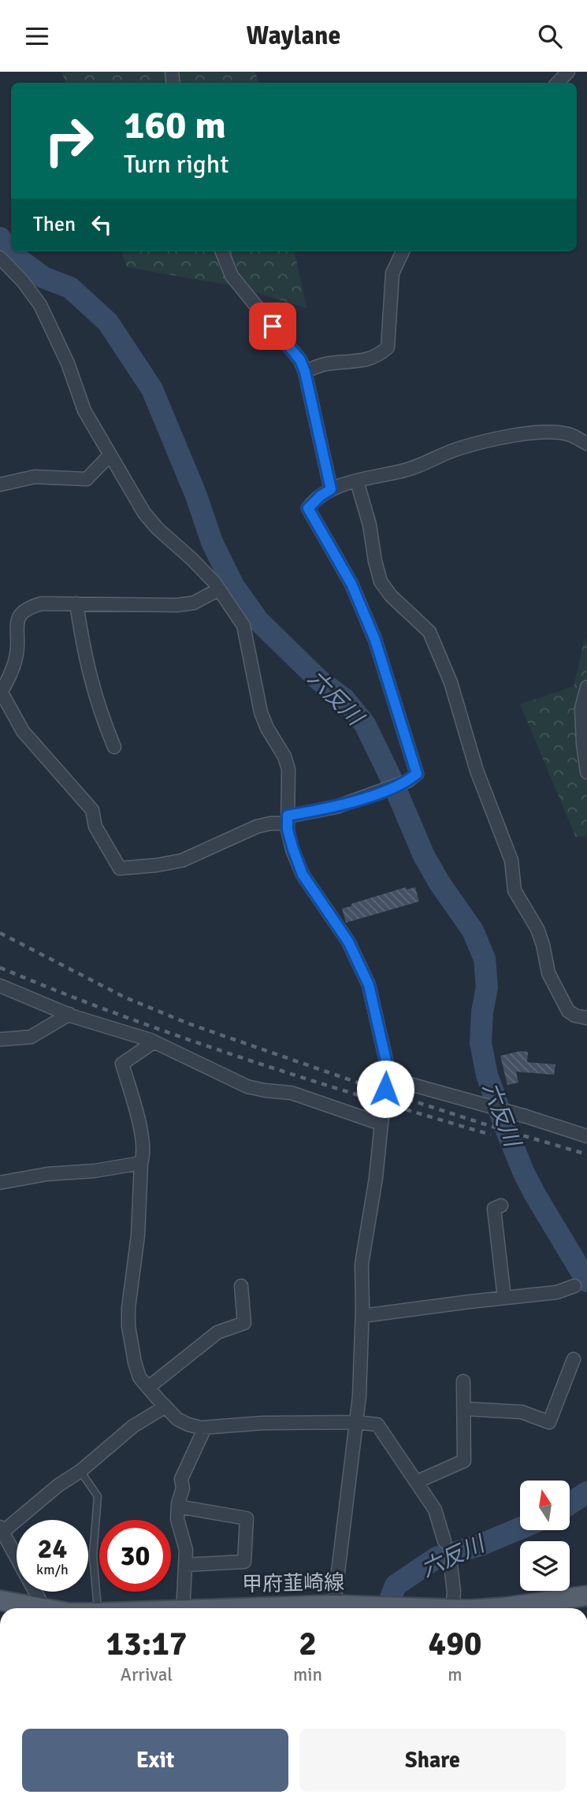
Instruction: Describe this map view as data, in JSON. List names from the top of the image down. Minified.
{"streets":{"main road":["甲府韮崎線"]},"water":["六反川"],"north":"top","page":{"header":"Waylane","turn":["160 m","Turn right"],"then":"Then","speed":"24 km/h","limit":"30","eta":["13:17","Arrival","2","min","490","m"],"buttons":["Exit","Share"]}}
